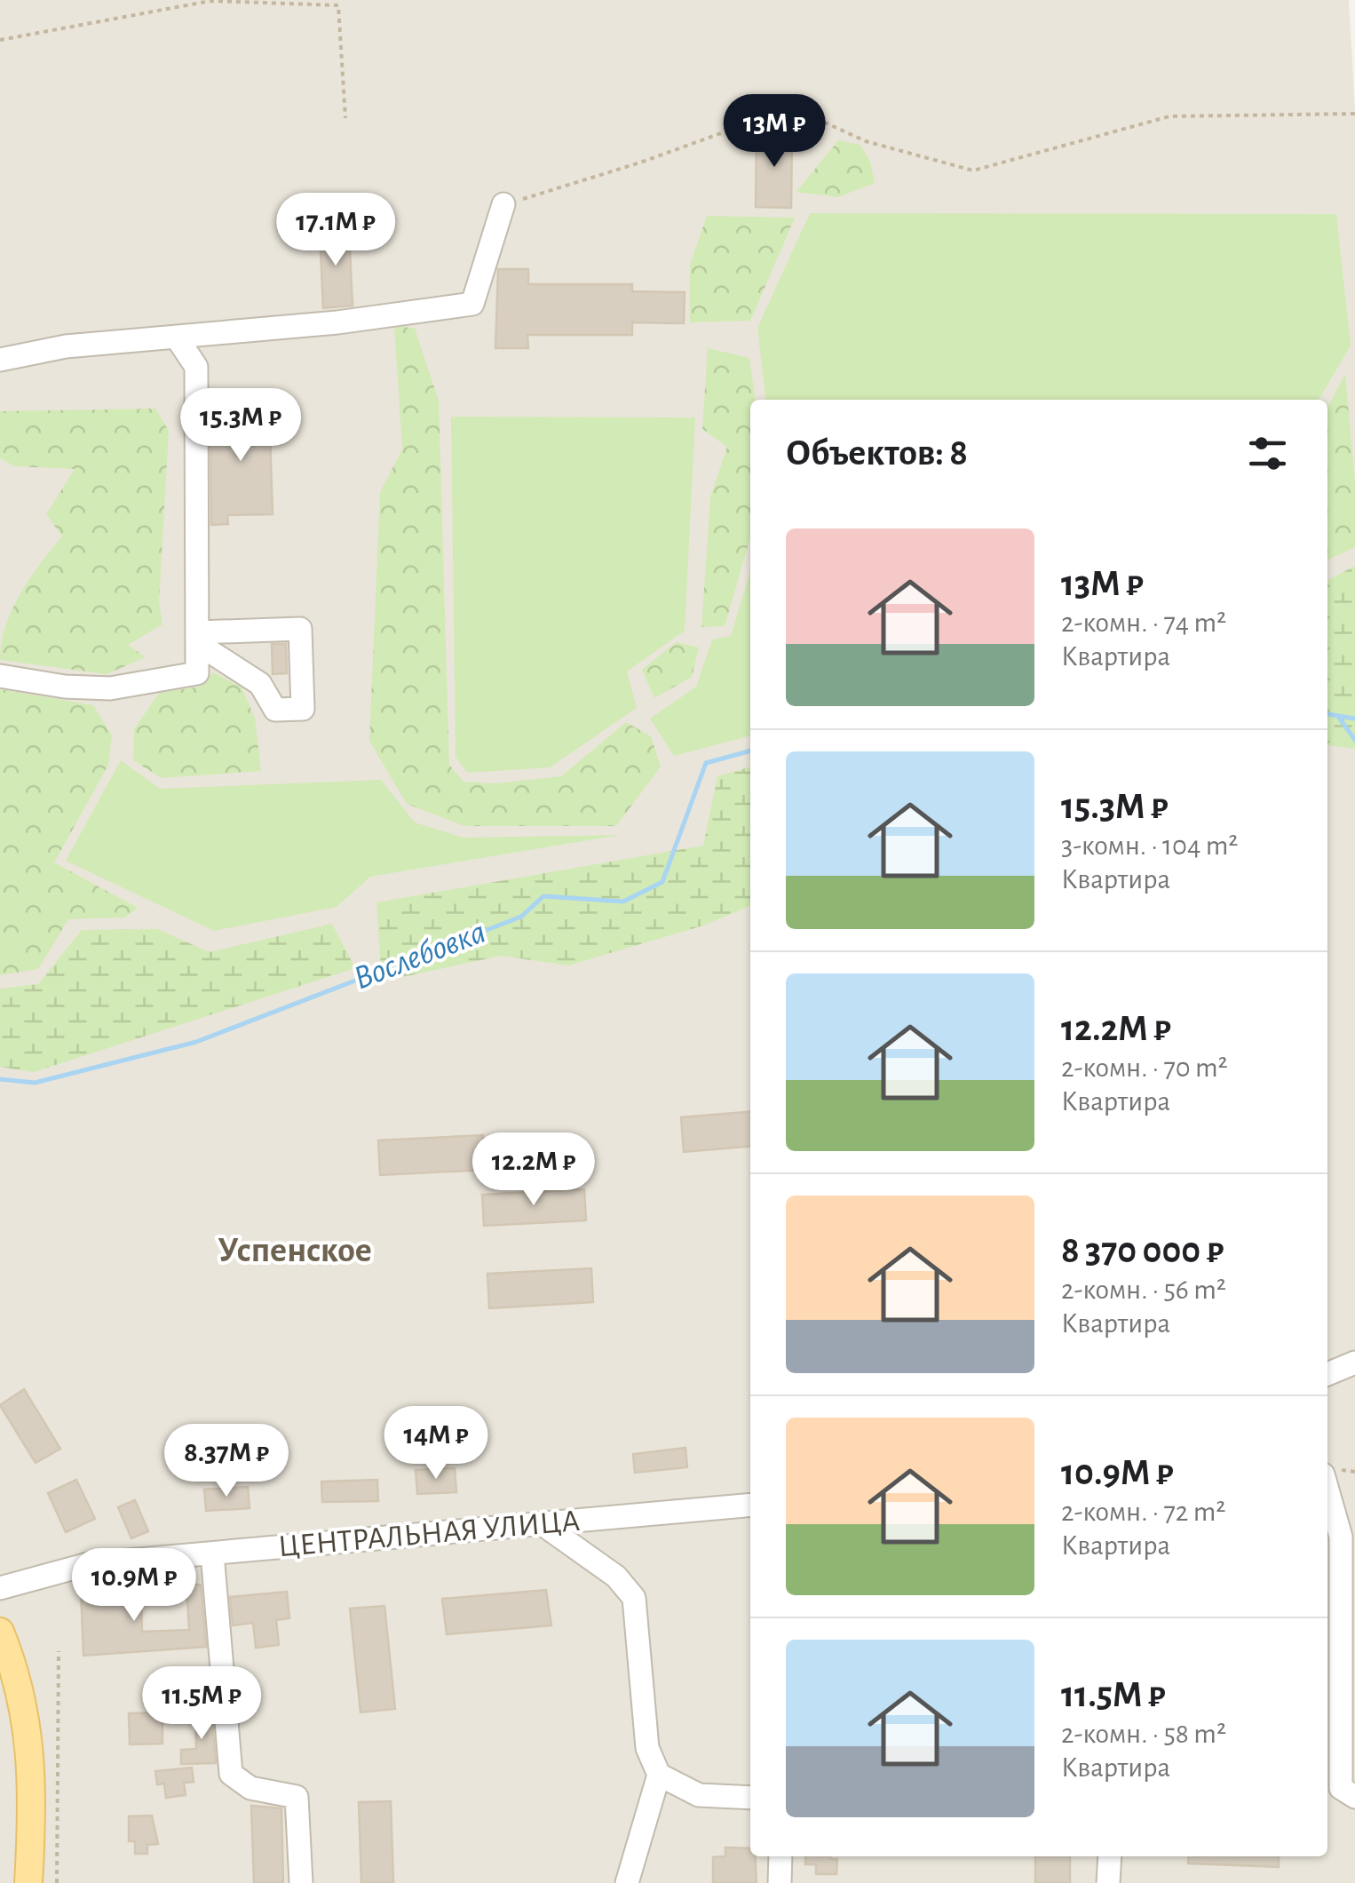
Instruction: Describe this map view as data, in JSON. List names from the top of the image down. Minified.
{"streets":{"street":["ЦЕНТРАЛЬНАЯ УЛИЦА"]},"districts":["Успенское"],"water":["Вослебовка"],"page":{"price":["13M ₽","17.1M ₽","15.3M ₽","12.2M ₽","14M ₽","8.37M ₽","10.9M ₽","11.5M ₽"],"heading":"Объектов: 8","list":[{"name":"13M ₽","note":"2-комн. · 74 m² · Квартира"},{"name":"15.3M ₽","note":"3-комн. · 104 m² · Квартира"},{"name":"12.2M ₽","note":"2-комн. · 70 m² · Квартира"},{"name":"8 370 000 ₽","note":"2-комн. · 56 m² · Квартира"},{"name":"10.9M ₽","note":"2-комн. · 72 m² · Квартира"},{"name":"11.5M ₽","note":"2-комн. · 58 m² · Квартира"}]}}
